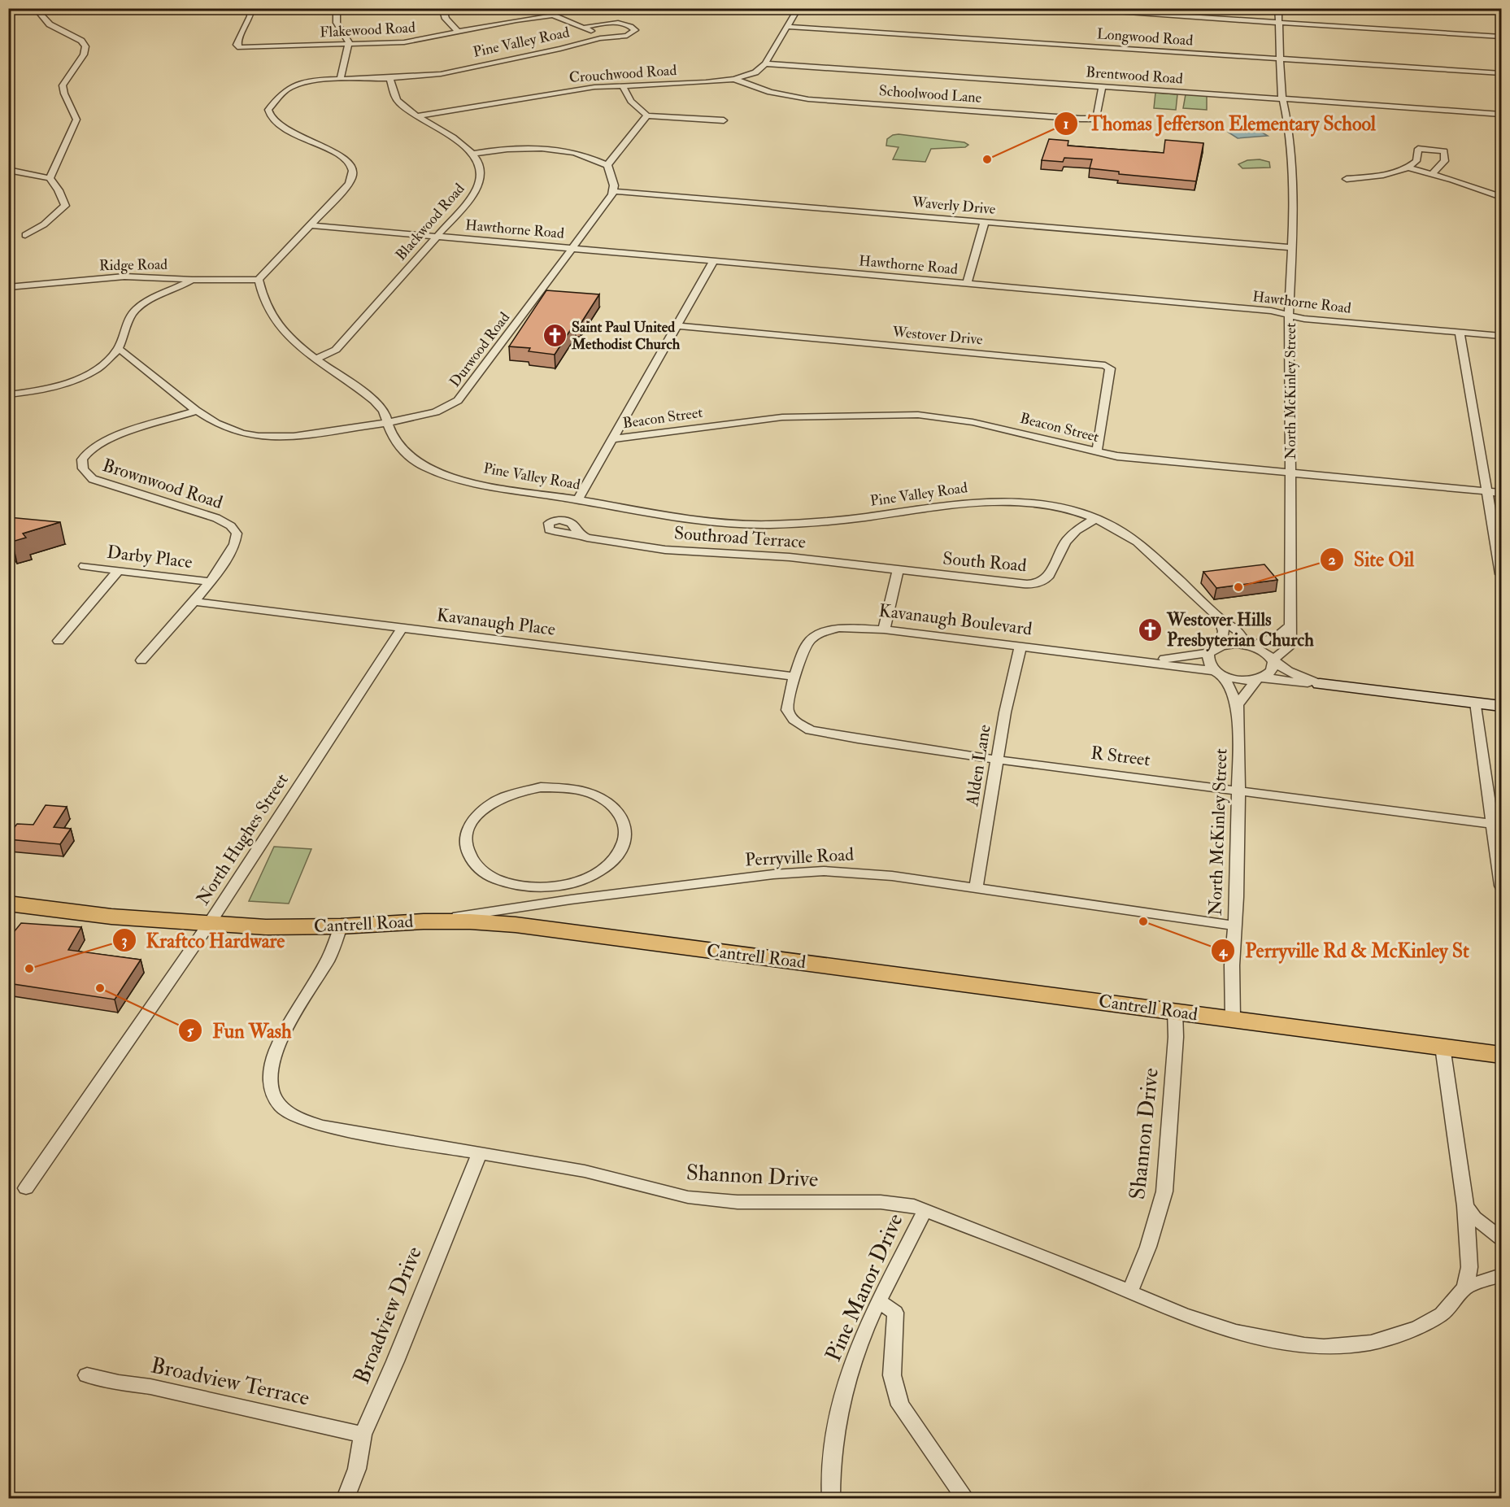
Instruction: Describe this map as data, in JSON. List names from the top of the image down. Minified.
{"streets":{"main road":["Cantrell Road"],"street":["Flakewood Road","Longwood Road","Pine Valley Road","Crouchwood Road","Brentwood Road","Schoolwood Lane","Waverly Drive","Blackwood Road","Hawthorne Road","Ridge Road","Westover Drive","Durwood Road","North McKinley Street","Beacon Street","Brownwood Road","Southroad Terrace","Darby Place","South Road","Kavanaugh Boulevard","Kavanaugh Place","R Street","Alden Lane","North Hughes Street","Perryville Road","Shannon Drive","Pine Manor Drive","Broadview Drive","Broadview Terrace"]},"crossings":[["Flakewood Road","Pine Valley Road"],["Longwood Road","Crouchwood Road"],["Longwood Road","North McKinley Street"],["Pine Valley Road","Blackwood Road"],["Pine Valley Road","Ridge Road"],["Pine Valley Road","Durwood Road"],["Pine Valley Road","South Road"],["Crouchwood Road","Brentwood Road"],["Crouchwood Road","Schoolwood Lane"],["Brentwood Road","Schoolwood Lane"],["Brentwood Road","North McKinley Street"],["Waverly Drive","Durwood Road"],["Waverly Drive","North McKinley Street"],["Blackwood Road","Hawthorne Road"],["Hawthorne Road","Durwood Road"],["Hawthorne Road","North McKinley Street"],["Westover Drive","Beacon Street"],["Durwood Road","Brownwood Road"],["North McKinley Street","Beacon Street"],["North McKinley Street","R Street"],["North McKinley Street","Perryville Road"],["North McKinley Street","Cantrell Road"],["Brownwood Road","Darby Place"],["Brownwood Road","Kavanaugh Place"],["Southroad Terrace","South Road"],["Kavanaugh Boulevard","Kavanaugh Place"],["Kavanaugh Boulevard","R Street"],["Kavanaugh Boulevard","Alden Lane"],["Kavanaugh Place","R Street"],["Kavanaugh Place","North Hughes Street"],["R Street","Alden Lane"],["Alden Lane","Perryville Road"],["North Hughes Street","Cantrell Road"],["Perryville Road","Cantrell Road"],["Cantrell Road","Shannon Drive"],["Shannon Drive","Pine Manor Drive"],["Shannon Drive","Broadview Drive"],["Broadview Drive","Broadview Terrace"]],"places":{"other":["Thomas Jefferson Elementary School","Site Oil","Perryville Rd & McKinley St","Kraftco Hardware","Fun Wash"],"church":["Saint Paul United Methodist Church","Westover Hills Presbyterian Church"]}}
